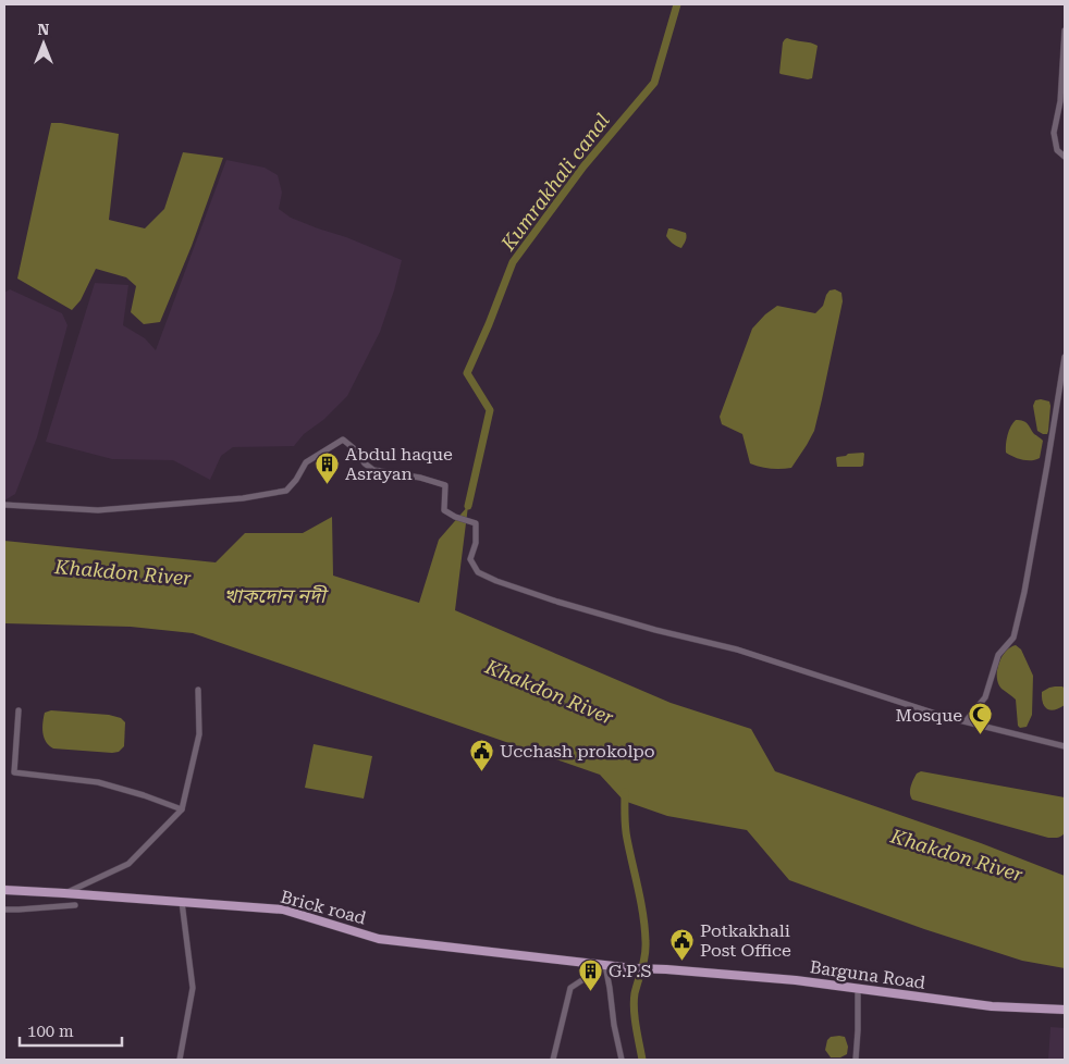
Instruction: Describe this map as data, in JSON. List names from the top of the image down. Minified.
{"streets":{"main road":["Brick road","Barguna Road"]},"crossings":[["Brick road","Barguna Road"]],"water":["Kumrakhali canal","Khakdon River","খাকদোন নদী"],"places":{"building":["Abdul haque Asrayan","G.P.S"],"mosque":["Mosque"],"public building":["Ucchash prokolpo","Potkakhali Post Office"]},"scale_bar":"100 m","north":"top"}
